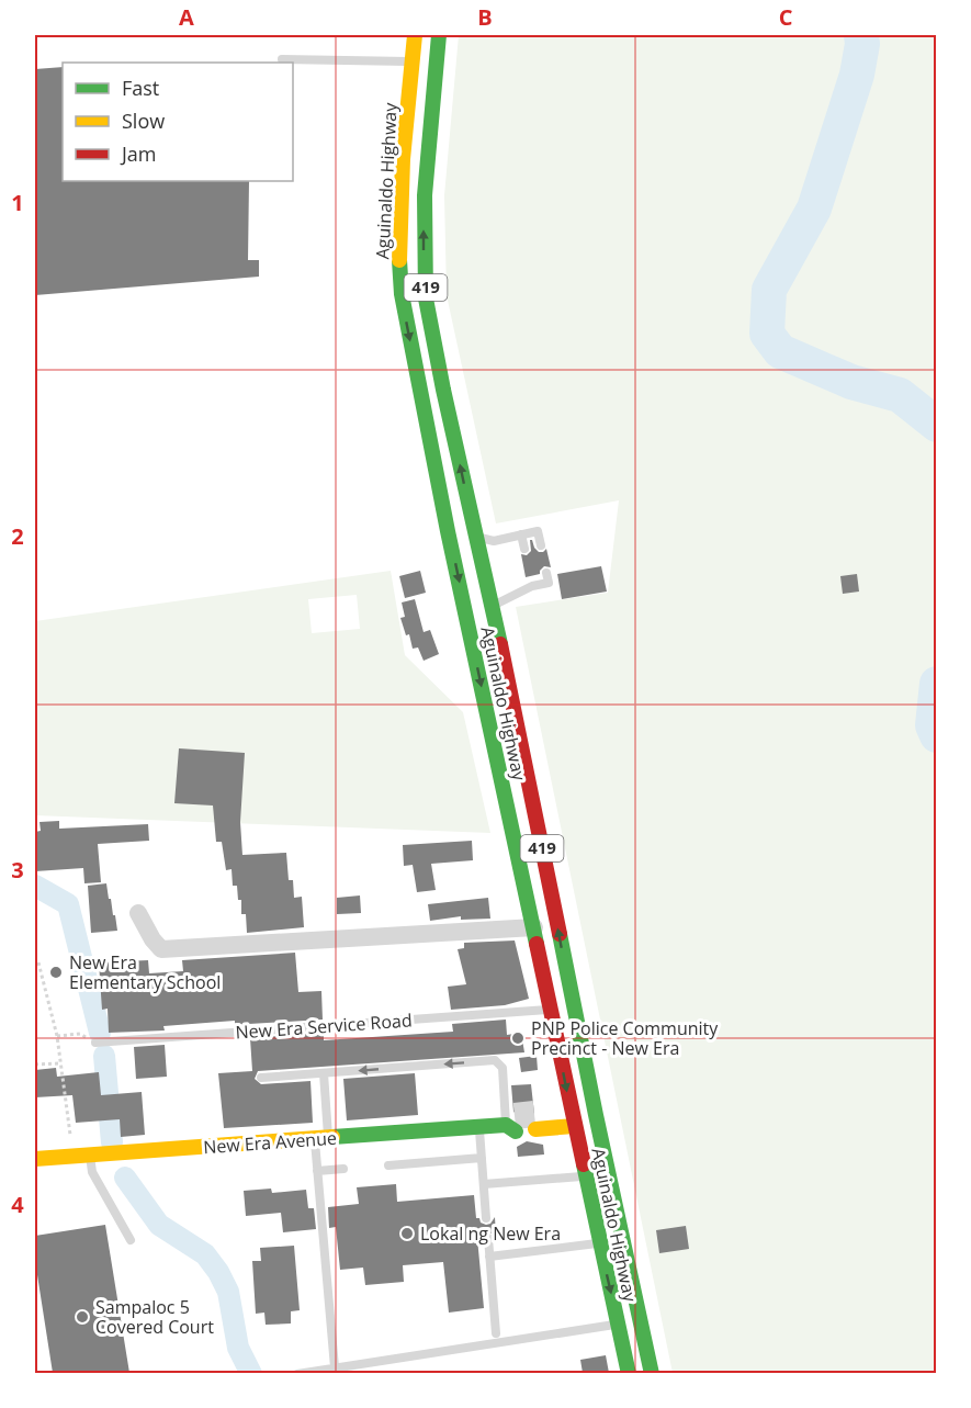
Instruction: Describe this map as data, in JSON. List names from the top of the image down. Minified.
{"streets":{"main road":["Aguinaldo Highway","419","New Era Avenue"],"lane":["New Era Service Road"]},"crossings":[["Aguinaldo Highway","New Era Service Road"]],"places":["New Era Elementary School","PNP Police Community Precinct - New Era","Lokal ng New Era","Sampaloc 5 Covered Court"],"legend":["Fast","Slow","Jam"],"grid":{"columns":["A","B","C"],"rows":["1","2","3","4"]}}
